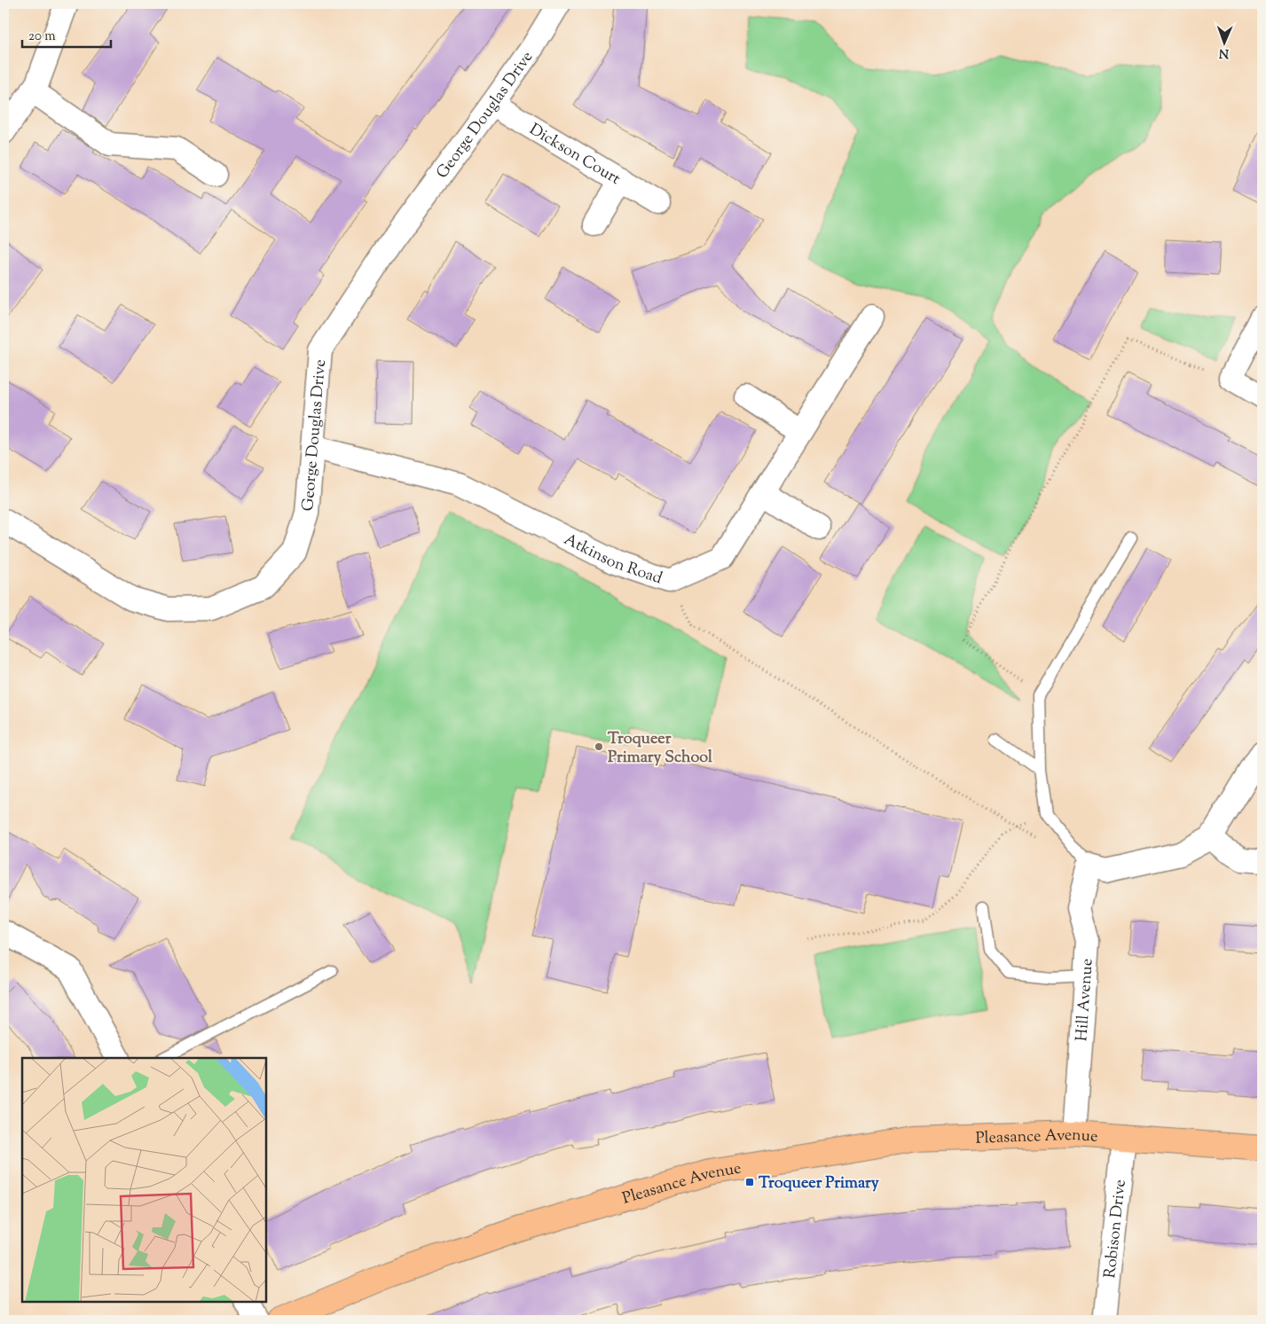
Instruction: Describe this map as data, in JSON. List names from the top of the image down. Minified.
{"streets":{"main road":["Pleasance Avenue"],"street":["George Douglas Drive","Dickson Court","Atkinson Road","Hill Avenue","Robison Drive"]},"crossings":[["George Douglas Drive","Dickson Court"],["George Douglas Drive","Atkinson Road"],["Hill Avenue","Pleasance Avenue"],["Pleasance Avenue","Robison Drive"]],"places":{"other":["Troqueer Primary School"],"transit":["Troqueer Primary"]},"scale_bar":"20 m","north":"bottom"}
